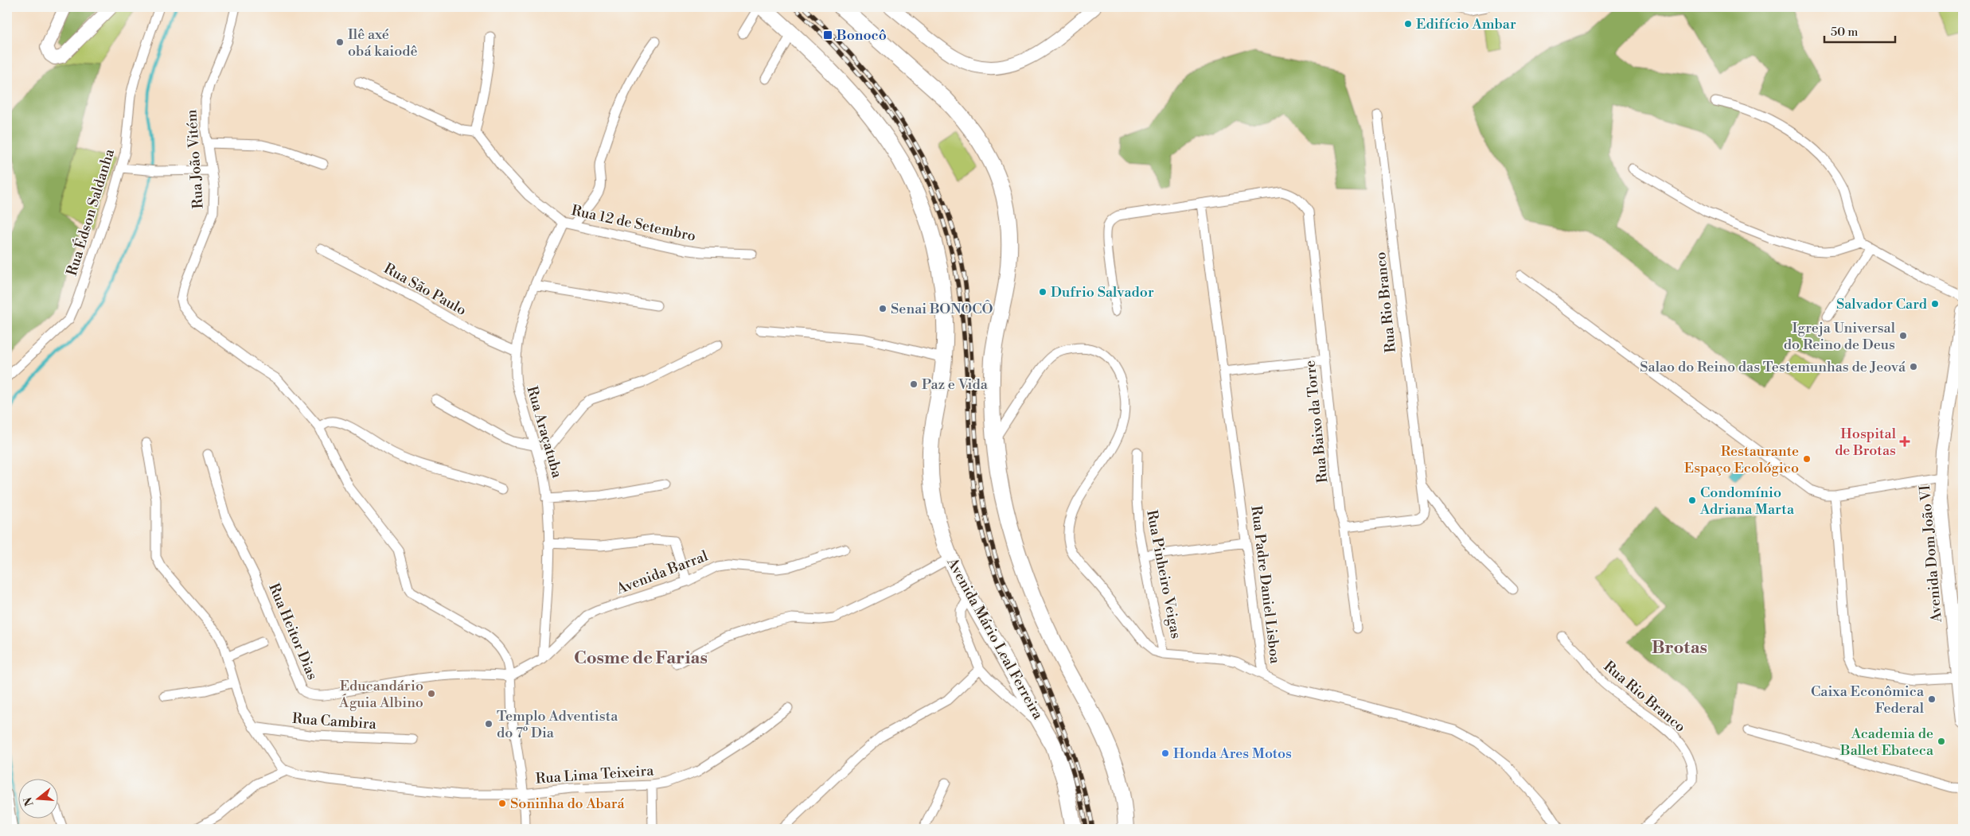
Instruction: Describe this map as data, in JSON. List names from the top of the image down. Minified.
{"streets":{"highway":["Avenida Mário Leal Ferreira"],"main road":["Avenida Dom João VI"],"street":["Rua João Vitém","Rua Édson Saldanha","Rua 12 de Setembro","Rua São Paulo","Rua Rio Branco","Rua Baixo da Torre","Rua Araçatuba","Avenida Barral","Rua Pinheiro Veigas","Rua Padre Daniel Lisboa","Rua Heitor Dias","Rua Cambira","Rua Lima Teixeira"]},"crossings":[["Rua João Vitém","Avenida Barral"],["Rua João Vitém","Rua Heitor Dias"],["Rua João Vitém","Rua Lima Teixeira"],["Rua 12 de Setembro","Rua Araçatuba"],["Rua São Paulo","Rua Araçatuba"],["Rua Rio Branco","Rua Baixo da Torre"],["Rua Baixo da Torre","Rua Padre Daniel Lisboa"],["Rua Araçatuba","Avenida Barral"],["Avenida Barral","Rua Heitor Dias"]],"districts":["Brotas","Cosme de Farias"],"places":{"other":["Edifício Ambar","Ilê axé obá kaiodê","Dufrio Salvador","Salvador Card","Senai BONOCÔ","Igreja Universal do Reino de Deus","Salao do Reino das Testemunhas de Jeová","Paz e Vida","Restaurante Espaço Ecológico","Condomínio Adriana Marta","Educandário Águia Albino","Caixa Econômica Federal","Templo Adventista do 7º Dia","Academia de Ballet Ebateca","Honda Ares Motos","Soninha do Abará"],"transit":["Bonocô"],"health":["Hospital de Brotas"]},"scale_bar":"50 m","north":"left"}
